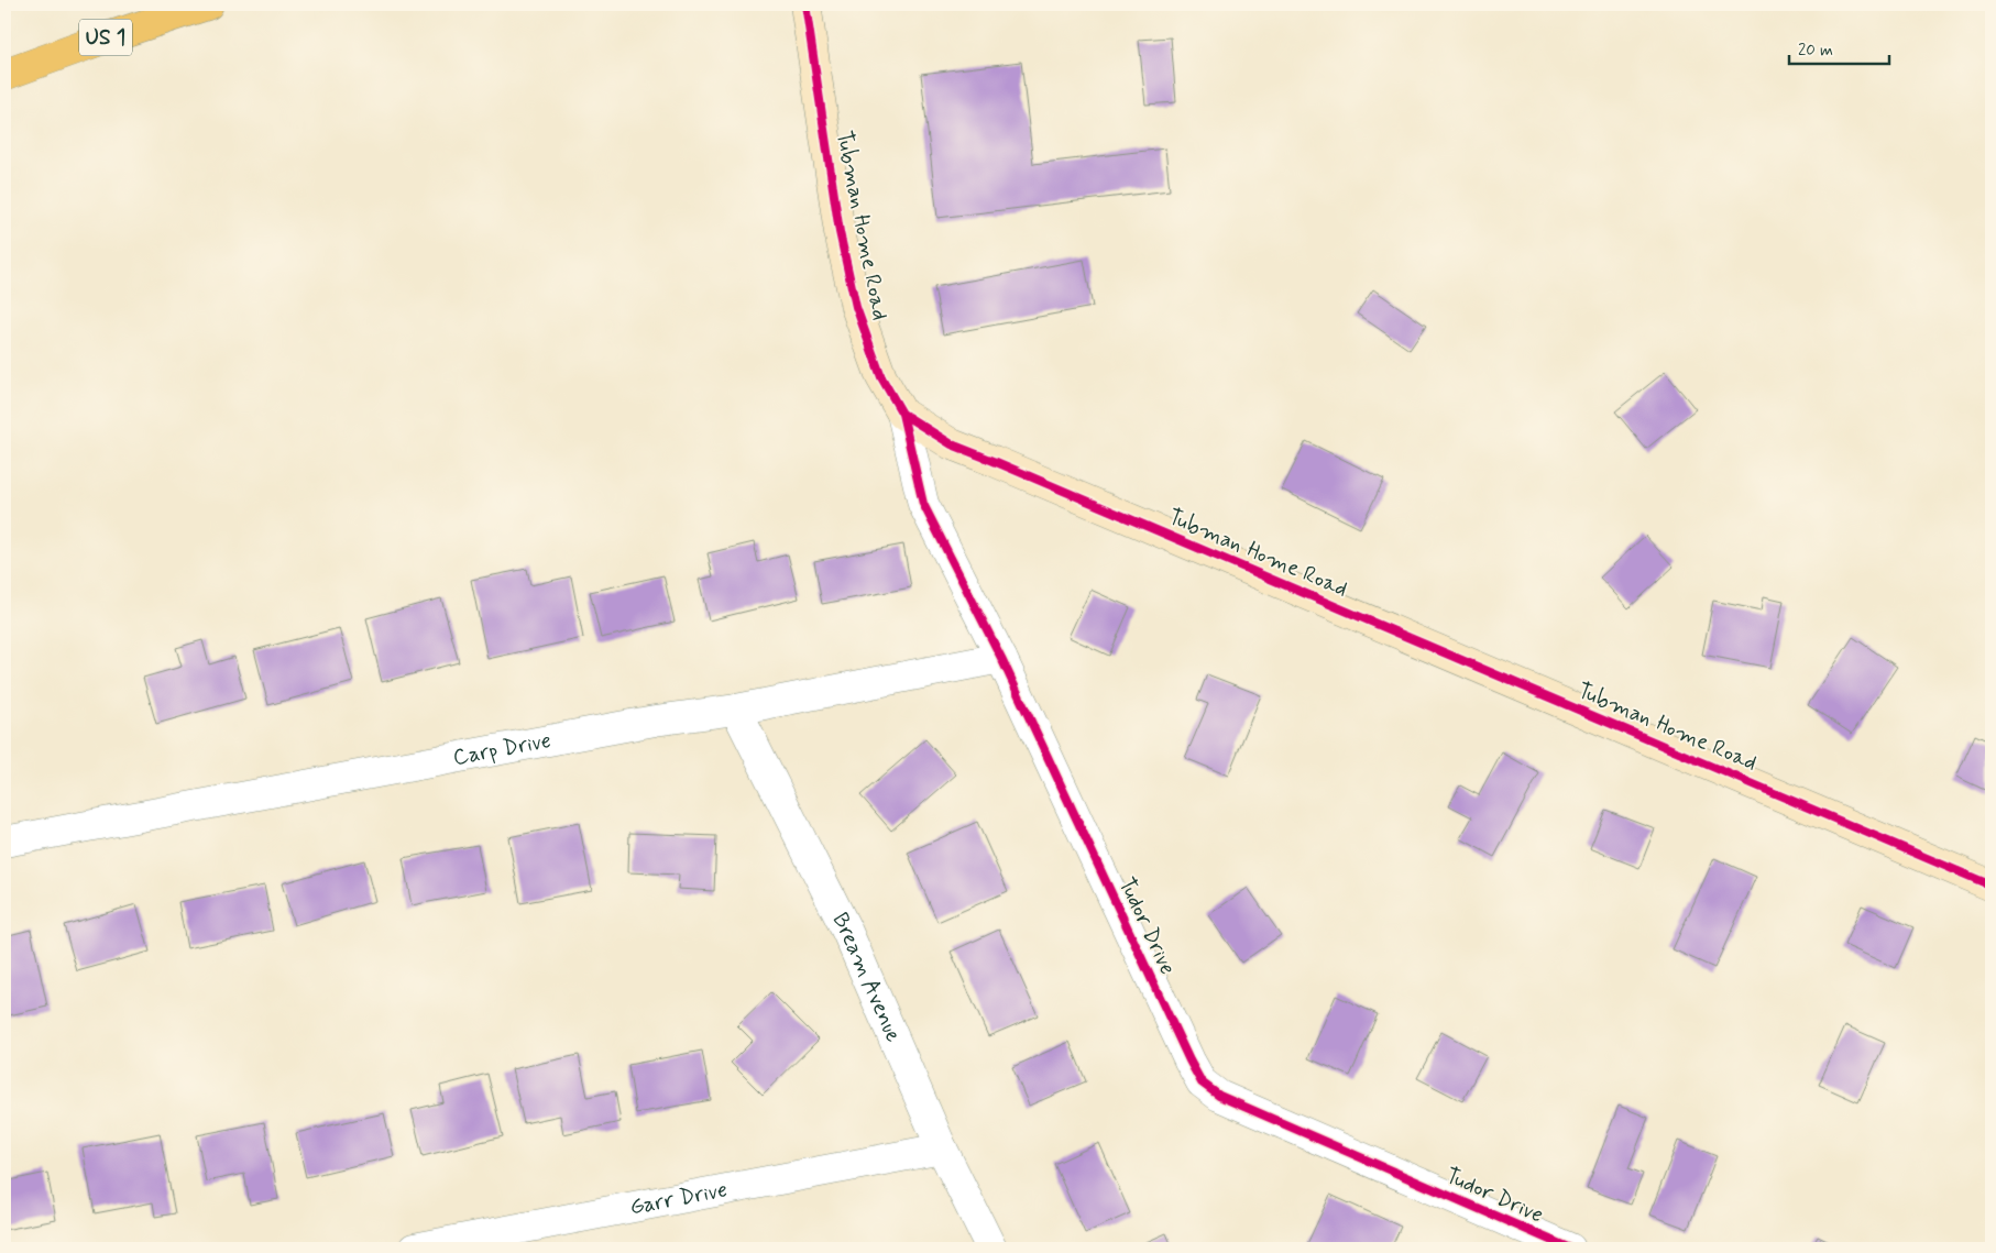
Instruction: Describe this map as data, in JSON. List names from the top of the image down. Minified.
{"streets":{"highway":["US 1"],"street":["Tubman Home Road","Carp Drive","Tudor Drive","Bream Avenue","Garr Drive"]},"crossings":[["Tubman Home Road","Tudor Drive"],["Carp Drive","Tudor Drive"],["Carp Drive","Bream Avenue"],["Bream Avenue","Garr Drive"]],"scale_bar":"20 m"}
